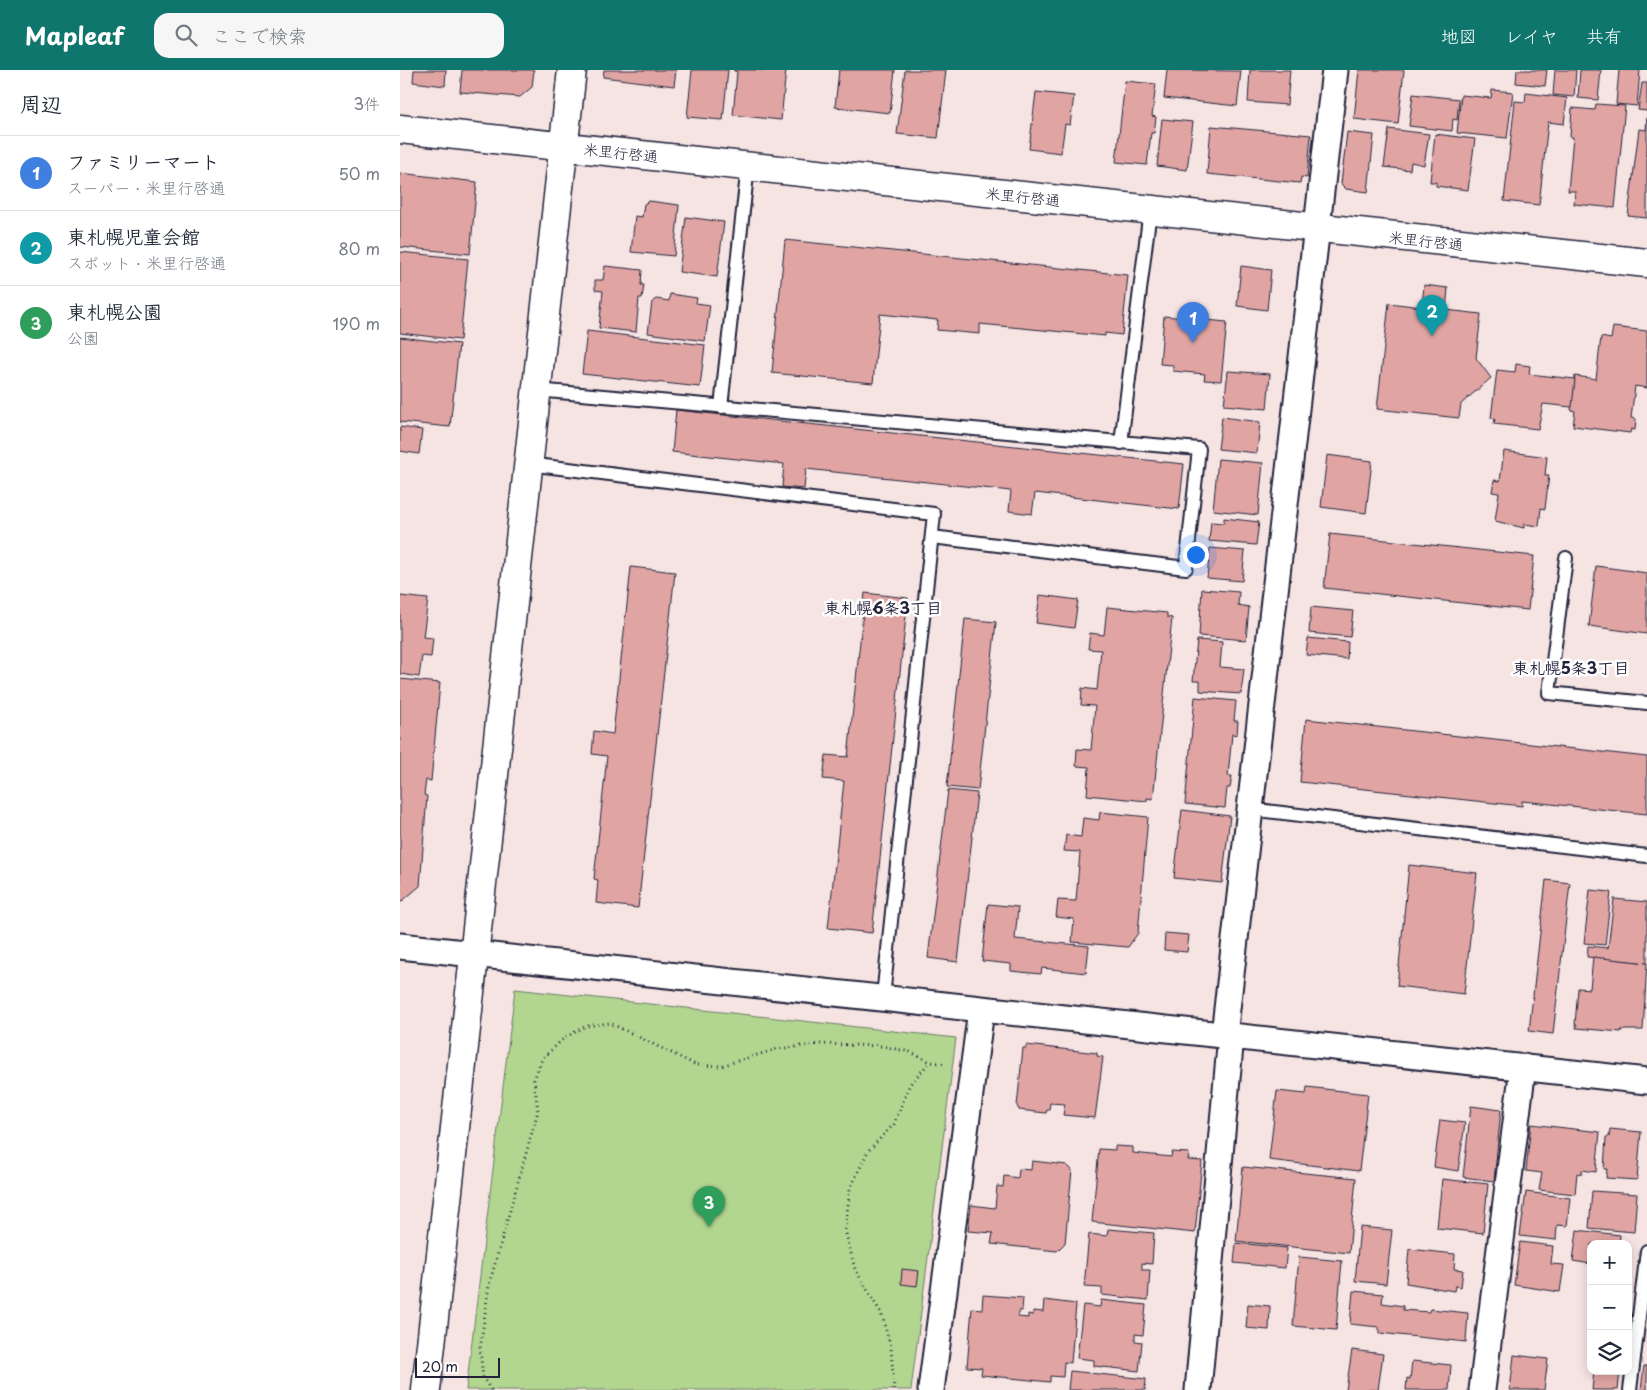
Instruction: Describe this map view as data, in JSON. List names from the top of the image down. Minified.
{"streets":{"street":["米里行啓通"]},"districts":["東札幌6条3丁目","東札幌5条3丁目"],"scale_bar":"20 m","page":{"header":"Mapleaf","search":"ここで検索","nav":["地図","レイヤ","共有"],"heading":["周辺","3件"],"list":[{"mark":"1","name":"ファミリーマート","note":"スーパー · 米里行啓通","value":"50 m"},{"mark":"2","name":"東札幌児童会館","note":"スポット · 米里行啓通","value":"80 m"},{"mark":"3","name":"東札幌公園","note":"公園","value":"190 m"}],"pins":["2","1","3"],"map_buttons":["+","−"],"scale":"20 m"}}
